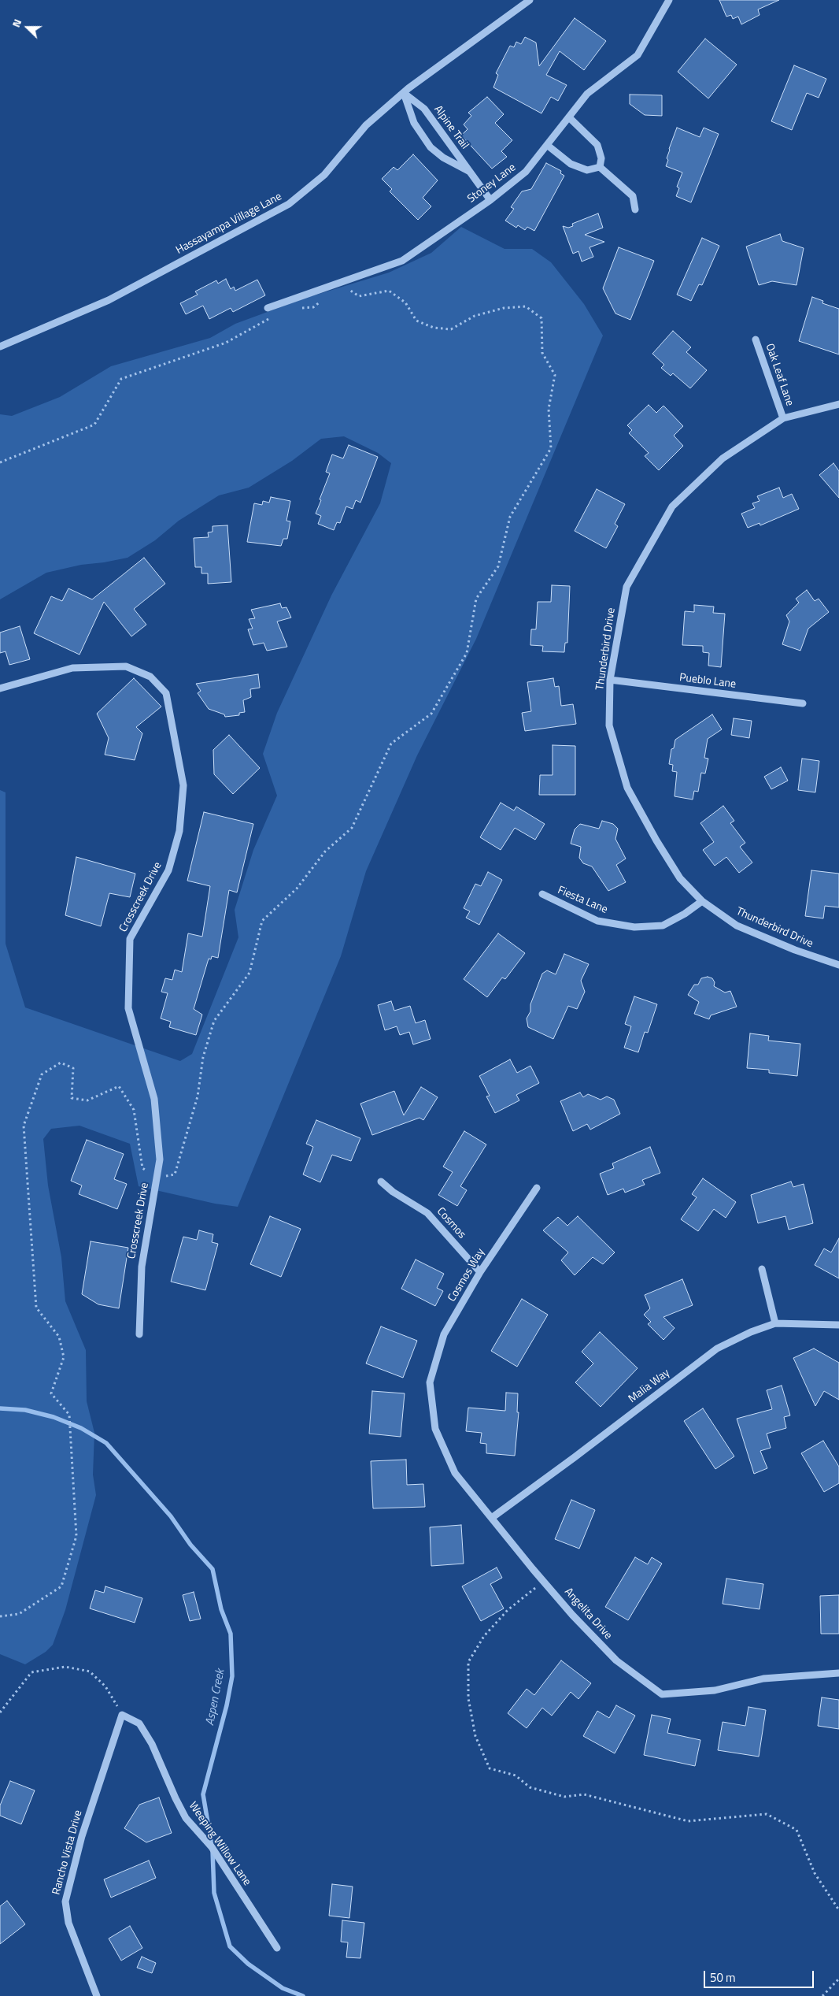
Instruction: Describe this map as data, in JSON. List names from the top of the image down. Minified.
{"streets":{"street":["Alpine Trail","Stoney Lane","Hassayampa Village Lane","Oak Leaf Lane","Thunderbird Drive","Pueblo Lane","Crosscreek Drive","Fiesta Lane","Cosmos","Cosmos Way","Malia Way","Angelita Drive","Weeping Willow Lane","Rancho Vista Drive"]},"crossings":[["Alpine Trail","Stoney Lane"],["Alpine Trail","Hassayampa Village Lane"],["Oak Leaf Lane","Thunderbird Drive"],["Thunderbird Drive","Pueblo Lane"],["Thunderbird Drive","Fiesta Lane"],["Cosmos","Cosmos Way"],["Cosmos Way","Angelita Drive"],["Malia Way","Angelita Drive"],["Weeping Willow Lane","Rancho Vista Drive"]],"water":["Aspen Creek"],"scale_bar":"50 m","north":"left"}
